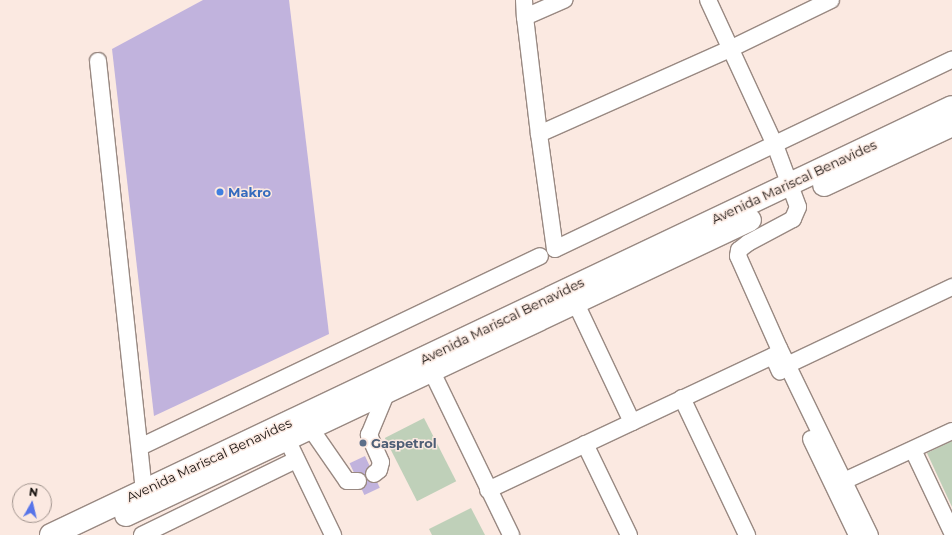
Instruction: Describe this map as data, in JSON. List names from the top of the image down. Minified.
{"streets":{"highway":["Avenida Mariscal Benavides"]},"places":["Makro","Gaspetrol"],"north":"top"}
